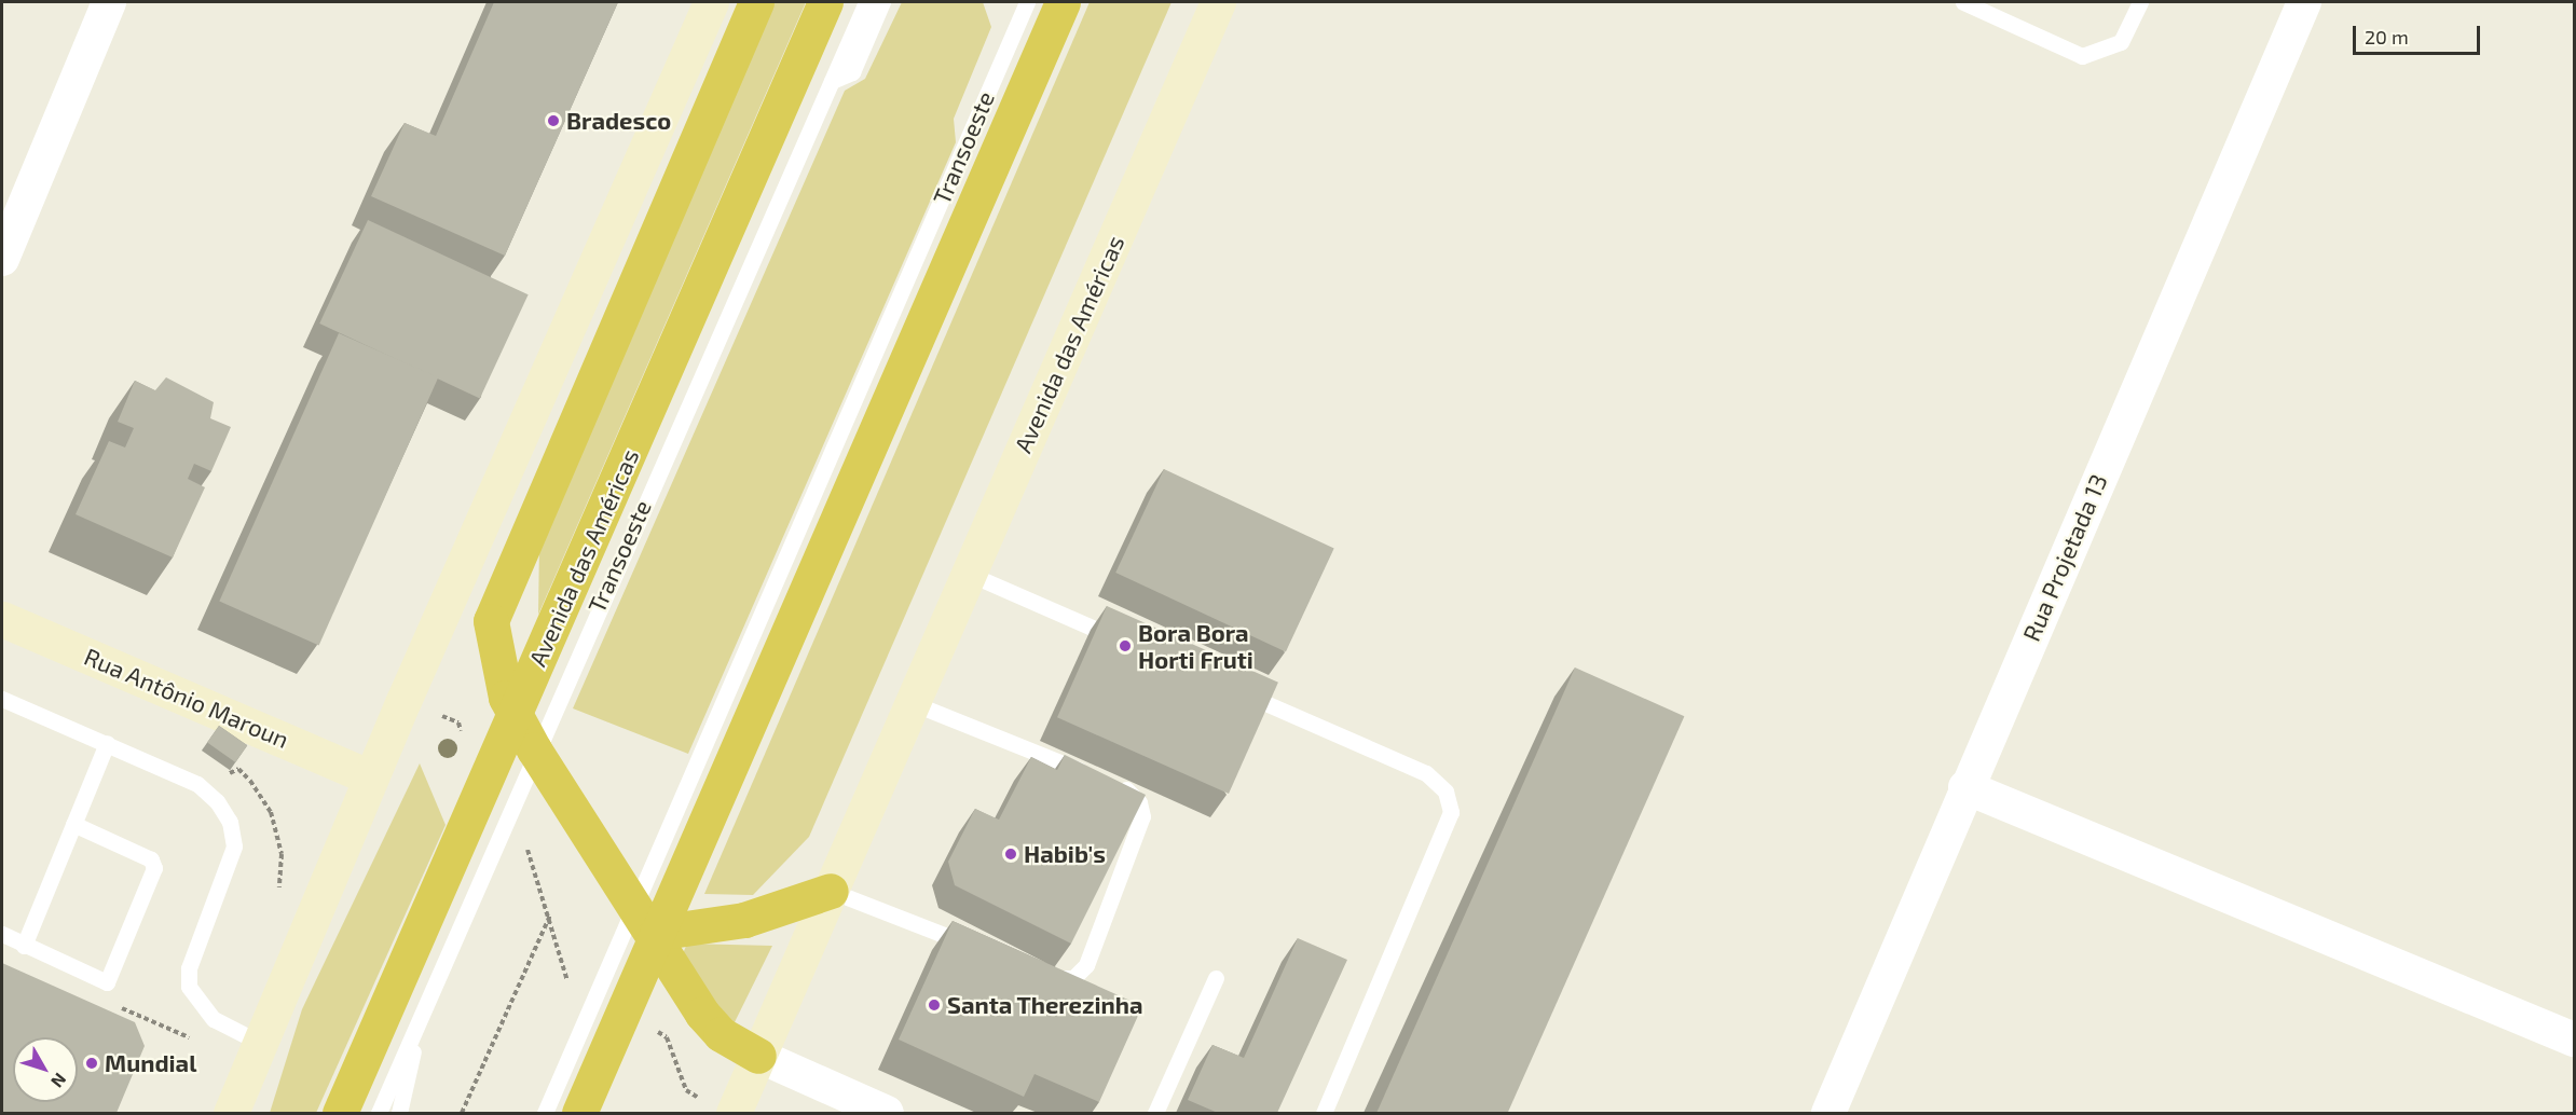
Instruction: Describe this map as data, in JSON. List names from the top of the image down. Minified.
{"streets":{"highway":["Avenida das Américas"],"main road":["Rua Antônio Maroun"],"street":["Rua Projetada 13"],"lane":["Transoeste"]},"places":["Bradesco","Bora Bora Horti Fruti","Habib's","Santa Therezinha","Mundial"],"scale_bar":"20 m","north":"bottom right"}
